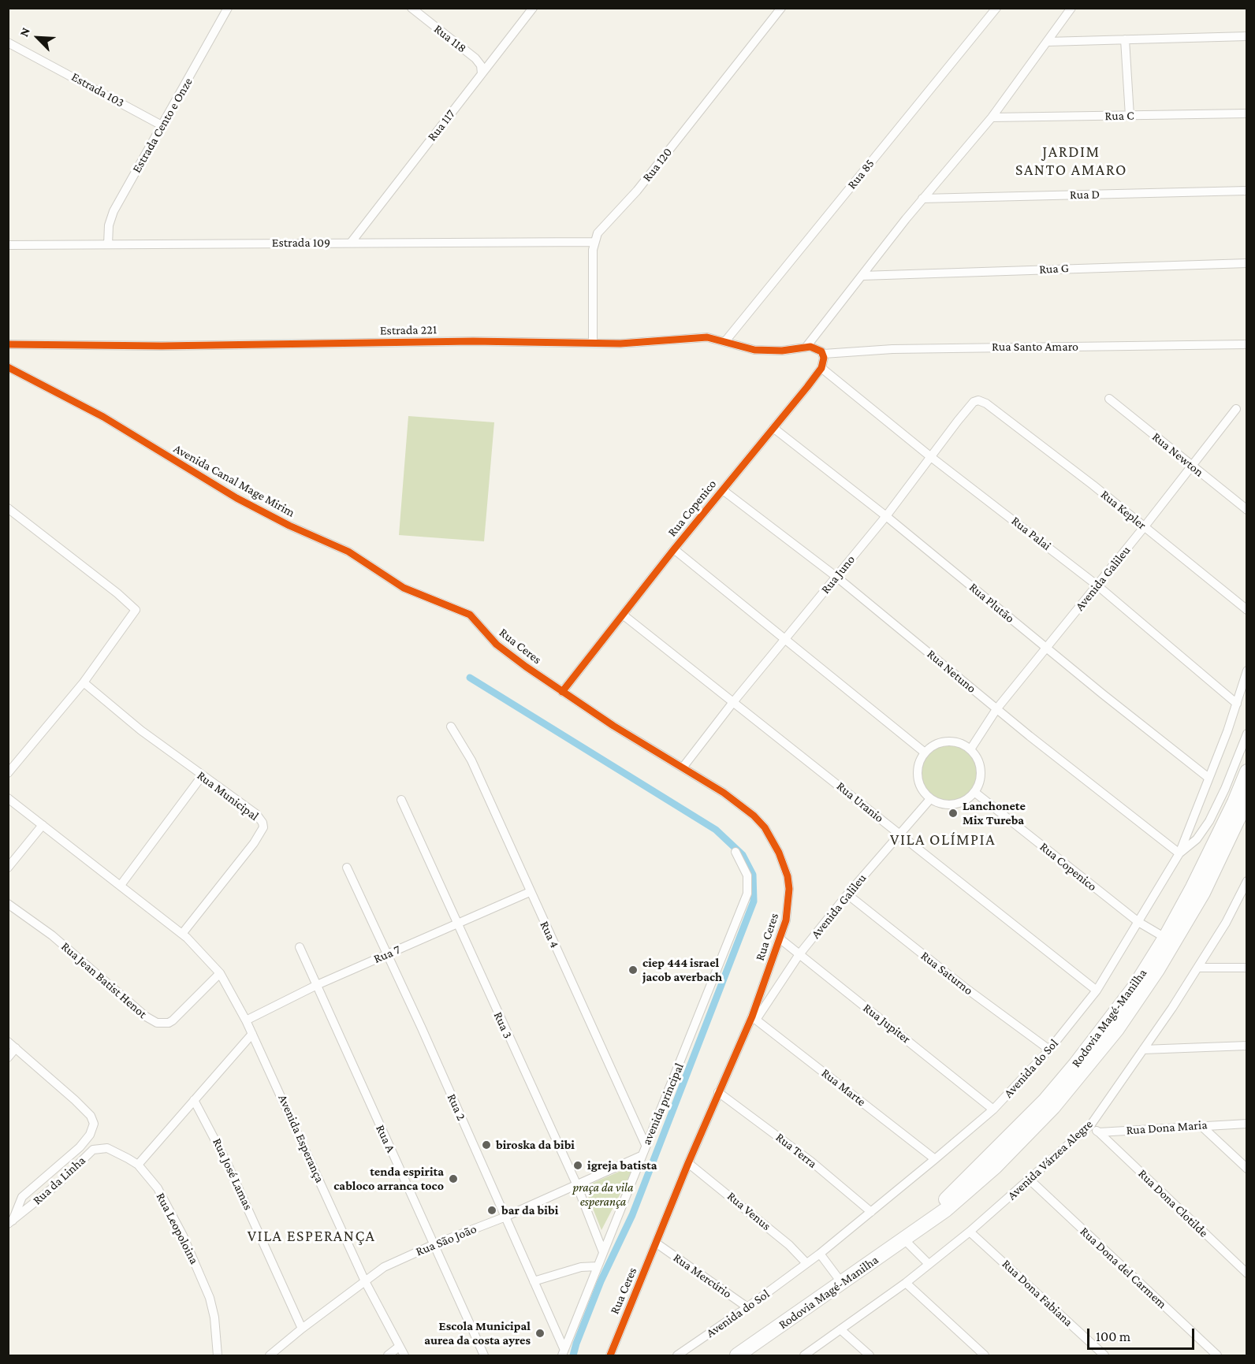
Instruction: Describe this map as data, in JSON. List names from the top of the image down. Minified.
{"streets":{"highway":["Rodovia Magé-Manilha"],"street":["Rua 118","Estrada 103","Rua C","Estrada Cento e Onze","Rua 117","Rua 120","Rua 85","Rua D","Estrada 109","Rua G","Estrada 221","Rua Santo Amaro","Rua Newton","Avenida Canal Mage Mirim","Rua Copenico","Rua Kepler","Rua Palai","Rua Juno","Avenida Galileu","Rua Plutão","Rua Ceres","Rua Netuno","Rua Municipal","Rua Uranio","Rua 4","Rua 7","Rua Saturno","Rua Jean Batist Henot","Rua Jupiter","Rua 3","Avenida do Sol","Rua Marte","avenida principal","Rua 2","Rua Dona Maria","Avenida Esperança","Rua A","Rua Terra","Avenida Várzea Alegre","Rua José Lamas","Rua da Linha","Rua Dona Clotilde","Rua Venus","Rua Leopoloina","Rua São João","Rua Dona del Carmem","Rua Mercúrio","Rua Dona Fabiana"]},"crossings":[["Rua 118","Rua 117"],["Estrada 103","Estrada Cento e Onze"],["Estrada Cento e Onze","Estrada 109"],["Rua 117","Estrada 109"],["Rua 120","Estrada 109"],["Rua 85","Estrada 221"],["Rua Santo Amaro","Rua Copenico"],["Rua Newton","Avenida Galileu"],["Avenida Canal Mage Mirim","Rua Ceres"],["Rua Copenico","Rua Palai"],["Rua Copenico","Rua Juno"],["Rua Copenico","Avenida Galileu"],["Rua Copenico","Rua Plutão"],["Rua Copenico","Rua Ceres"],["Rua Copenico","Rua Netuno"],["Rua Copenico","Rua Uranio"],["Rua Copenico","Rodovia Magé-Manilha"],["Rua Copenico","Avenida do Sol"],["Rua Kepler","Rua Juno"],["Rua Kepler","Avenida Galileu"],["Rua Palai","Rua Juno"],["Rua Palai","Avenida Galileu"],["Rua Palai","Avenida do Sol"],["Rua Juno","Rua Plutão"],["Rua Juno","Rua Ceres"],["Rua Juno","Rua Netuno"],["Rua Juno","Rua Uranio"],["Avenida Galileu","Rua Plutão"],["Avenida Galileu","Rua Ceres"],["Avenida Galileu","Rua Netuno"],["Avenida Galileu","Rua Uranio"],["Avenida Galileu","Rua Saturno"],["Avenida Galileu","Rua Jupiter"],["Avenida Galileu","Rua Marte"],["Rua Plutão","Avenida do Sol"],["Rua Ceres","Rua Jupiter"],["Rua Ceres","Rua Marte"],["Rua Ceres","Rua Terra"],["Rua Ceres","Rua Venus"],["Rua Ceres","Rua Mercúrio"],["Rua Netuno","Avenida do Sol"],["Rua Uranio","Avenida do Sol"],["Rua 4","Rua 7"],["Rua 4","avenida principal"],["Rua 7","Rua 3"],["Rua 7","Rua 2"],["Rua 7","Avenida Esperança"],["Rua 7","Rua A"],["Rua Saturno","Avenida do Sol"],["Rua Jean Batist Henot","Avenida Esperança"],["Rua Jupiter","Avenida do Sol"],["Rua 3","avenida principal"],["Rua 3","Rua São João"],["Avenida do Sol","Rua Marte"],["Avenida do Sol","Rua Terra"],["Avenida do Sol","Rua Venus"],["Avenida do Sol","Rua Mercúrio"],["avenida principal","Rua 2"],["avenida principal","Rua São João"],["Rua 2","Rua São João"],["Rua Dona Maria","Rua Dona Clotilde"],["Avenida Esperança","Rua São João"],["Rua A","Rua São João"],["Avenida Várzea Alegre","Rua Dona del Carmem"],["Avenida Várzea Alegre","Rua Dona Fabiana"],["Rua José Lamas","Rua São João"],["Rua da Linha","Rua Leopoloina"]],"districts":["JARDIM SANTO AMARO","VILA OLÍMPIA","VILA ESPERANÇA"],"parks":["praça da vila esperança"],"places":["Lanchonete Mix Tureba","ciep 444 israel jacob averbach","biroska da bibi","igreja batista","tenda espirita cabloco arranca toco","bar da bibi","Escola Municipal aurea da costa ayres"],"scale_bar":"100 m","north":"top left"}
